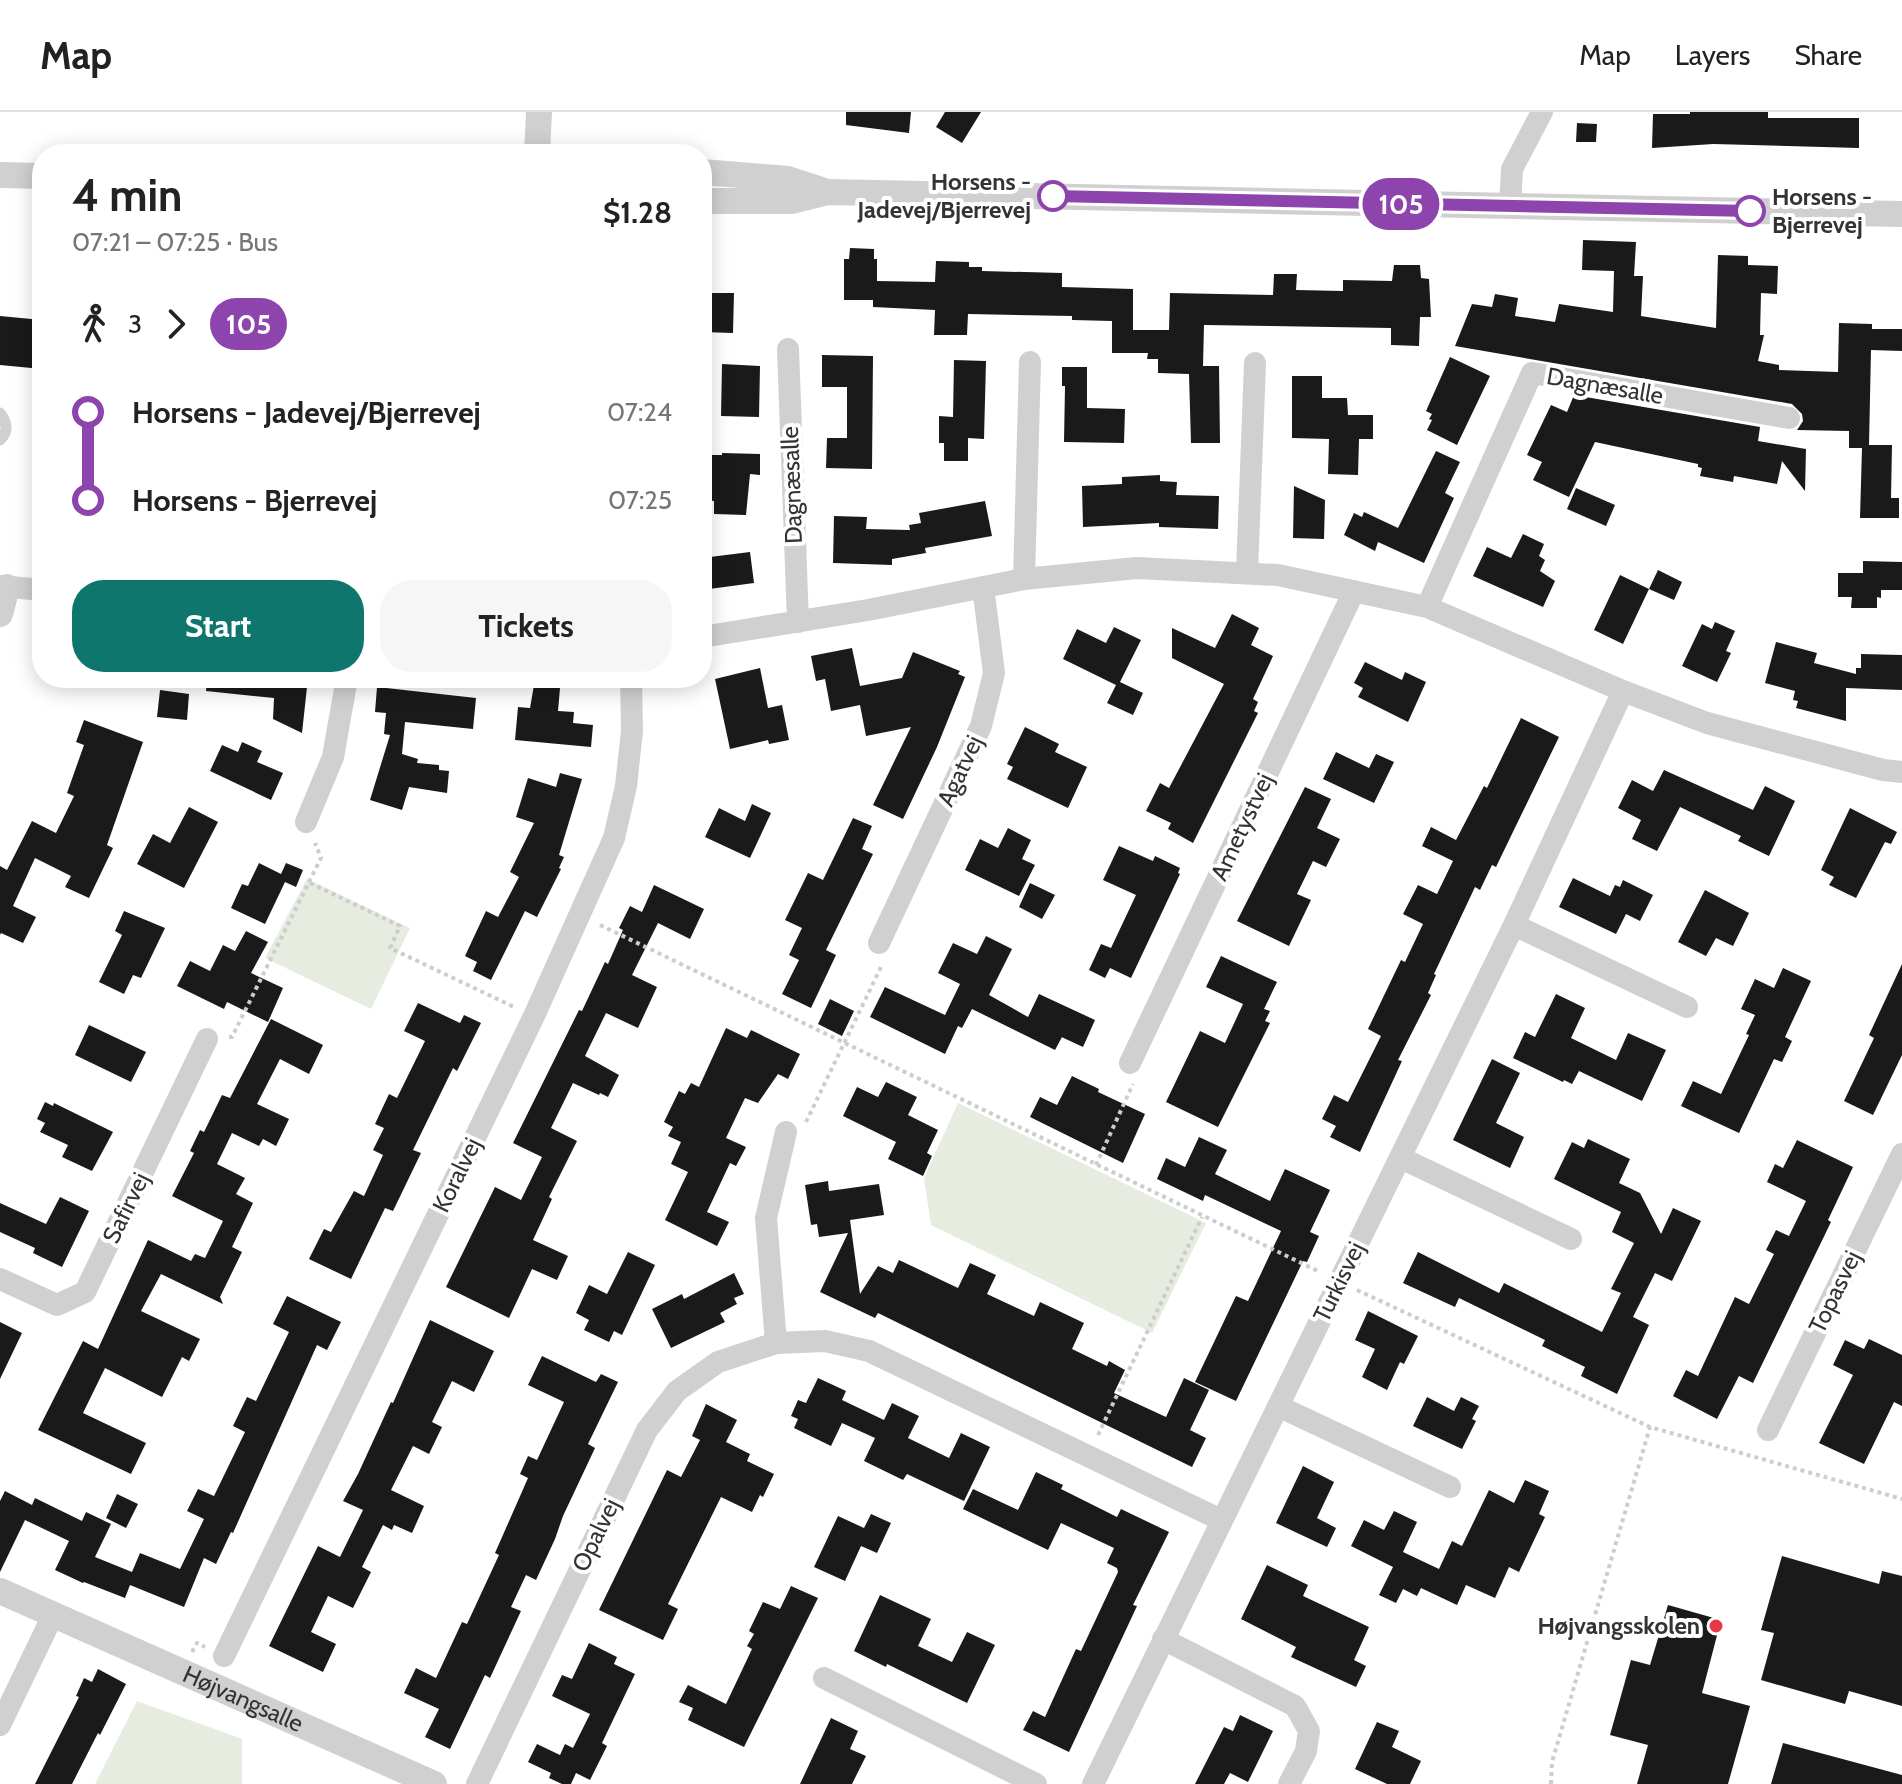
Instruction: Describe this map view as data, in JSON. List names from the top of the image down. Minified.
{"streets":{"street":["Dagnæsalle","Agatvej","Ametystvej","Koralvej","Safirvej","Turkisvej","Topasvej","Opalvej","Højvangsalle"]},"crossings":[["Turkisvej","Opalvej"]],"places":["Horsens - Jadevej/Bjerrevej","Horsens - Bjerrevej","Højvangsskolen"],"lines":["bus line 105"],"page":{"header":"Map","nav":["Map","Layers","Share"],"on_map":"105","heading":["4 min","07:21 – 07:25 · Bus","$1.28"],"legs":["3","105"],"list":[{"name":"Horsens - Jadevej/Bjerrevej","value":"07:24"},{"name":"Horsens - Bjerrevej","value":"07:25"}],"buttons":["Start","Tickets"]}}
